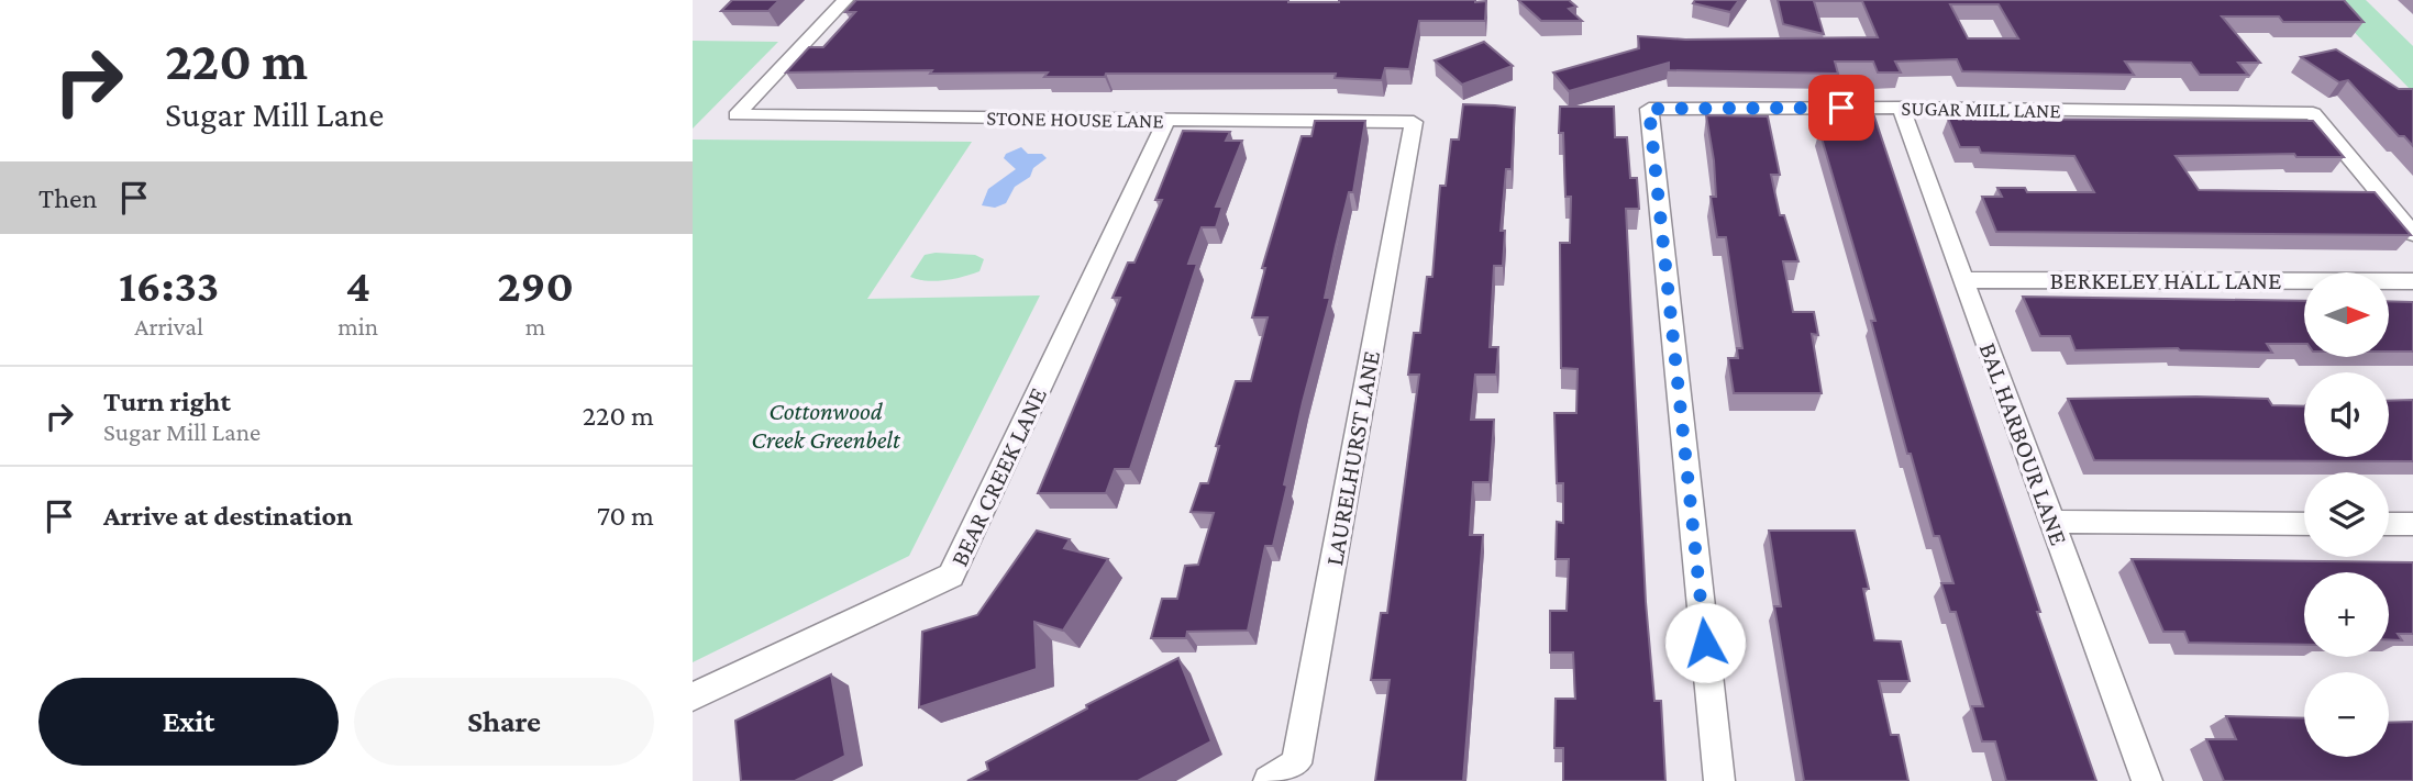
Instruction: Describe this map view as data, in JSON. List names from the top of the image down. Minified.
{"streets":{"street":["SUGAR MILL LANE","STONE HOUSE LANE","BERKELEY HALL LANE","BAL HARBOUR LANE","LAURELHURST LANE","BEAR CREEK LANE"]},"crossings":[["SUGAR MILL LANE","BAL HARBOUR LANE"],["STONE HOUSE LANE","LAURELHURST LANE"],["STONE HOUSE LANE","BEAR CREEK LANE"],["BERKELEY HALL LANE","BAL HARBOUR LANE"]],"parks":["Cottonwood Creek Greenbelt"],"north":"right","page":{"turn":["220 m","Sugar Mill Lane"],"then":"Then","eta":["16:33","Arrival","4","min","290","m"],"map_buttons":["+","−"],"list":[{"name":"Turn right","note":"Sugar Mill Lane","value":"220 m"},{"name":"Arrive at destination","value":"70 m"}],"buttons":["Exit","Share"]}}
